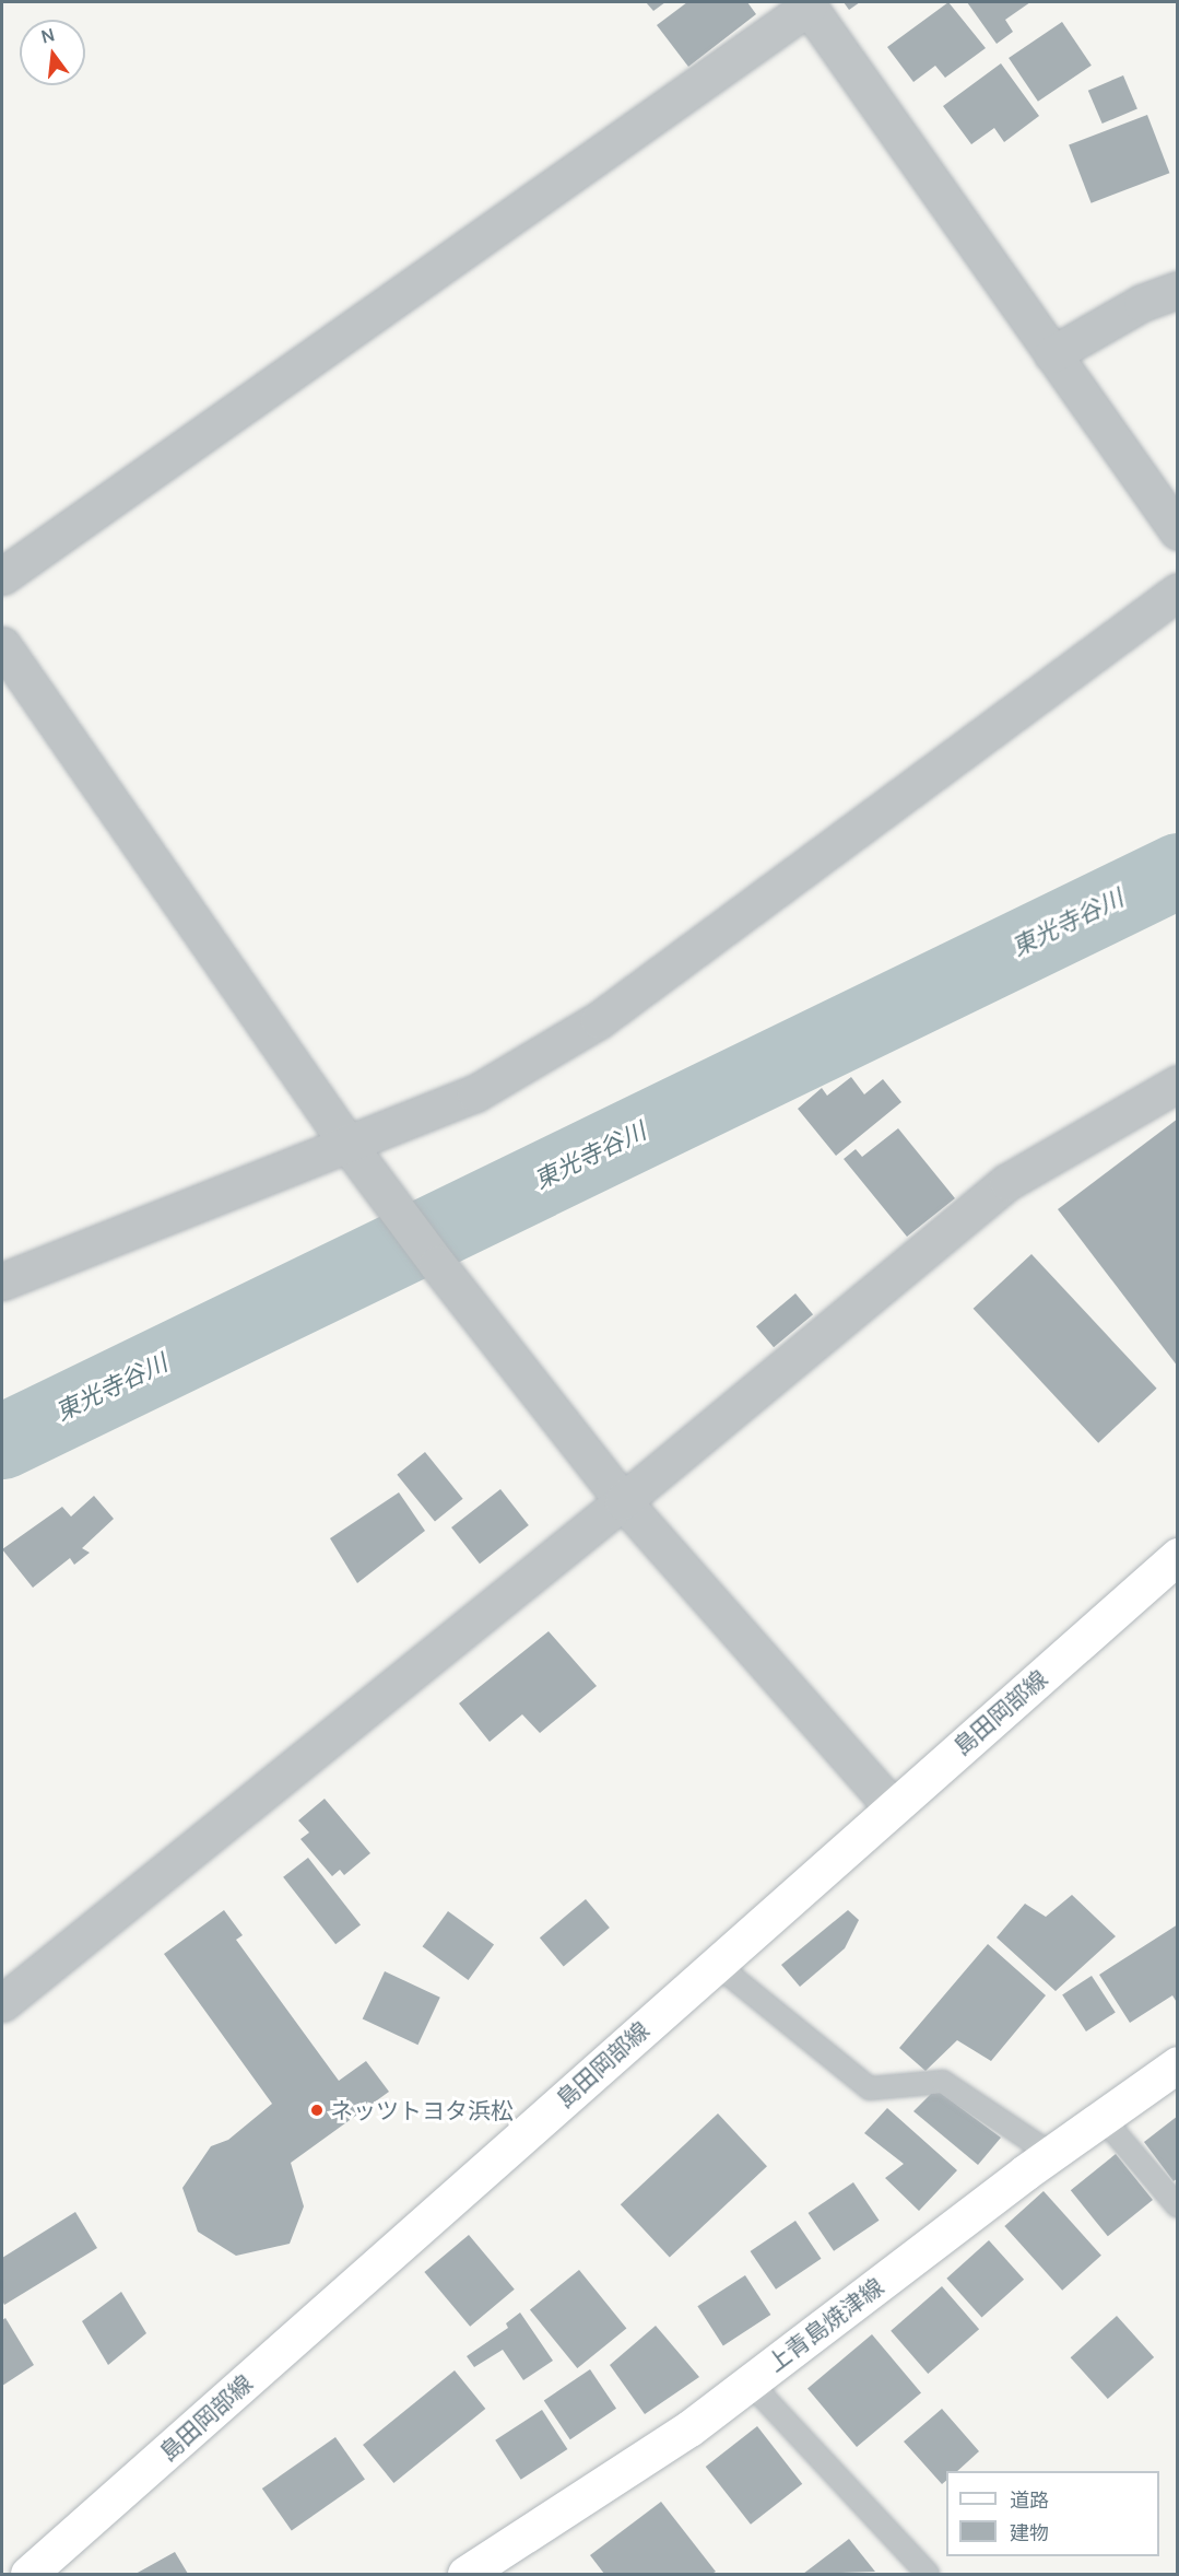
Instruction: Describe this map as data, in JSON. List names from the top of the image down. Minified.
{"streets":{"main road":["島田岡部線","上青島焼津線"]},"water":["東光寺谷川"],"places":["ネッツトヨタ浜松"],"legend":["道路","建物"],"north":"top"}
